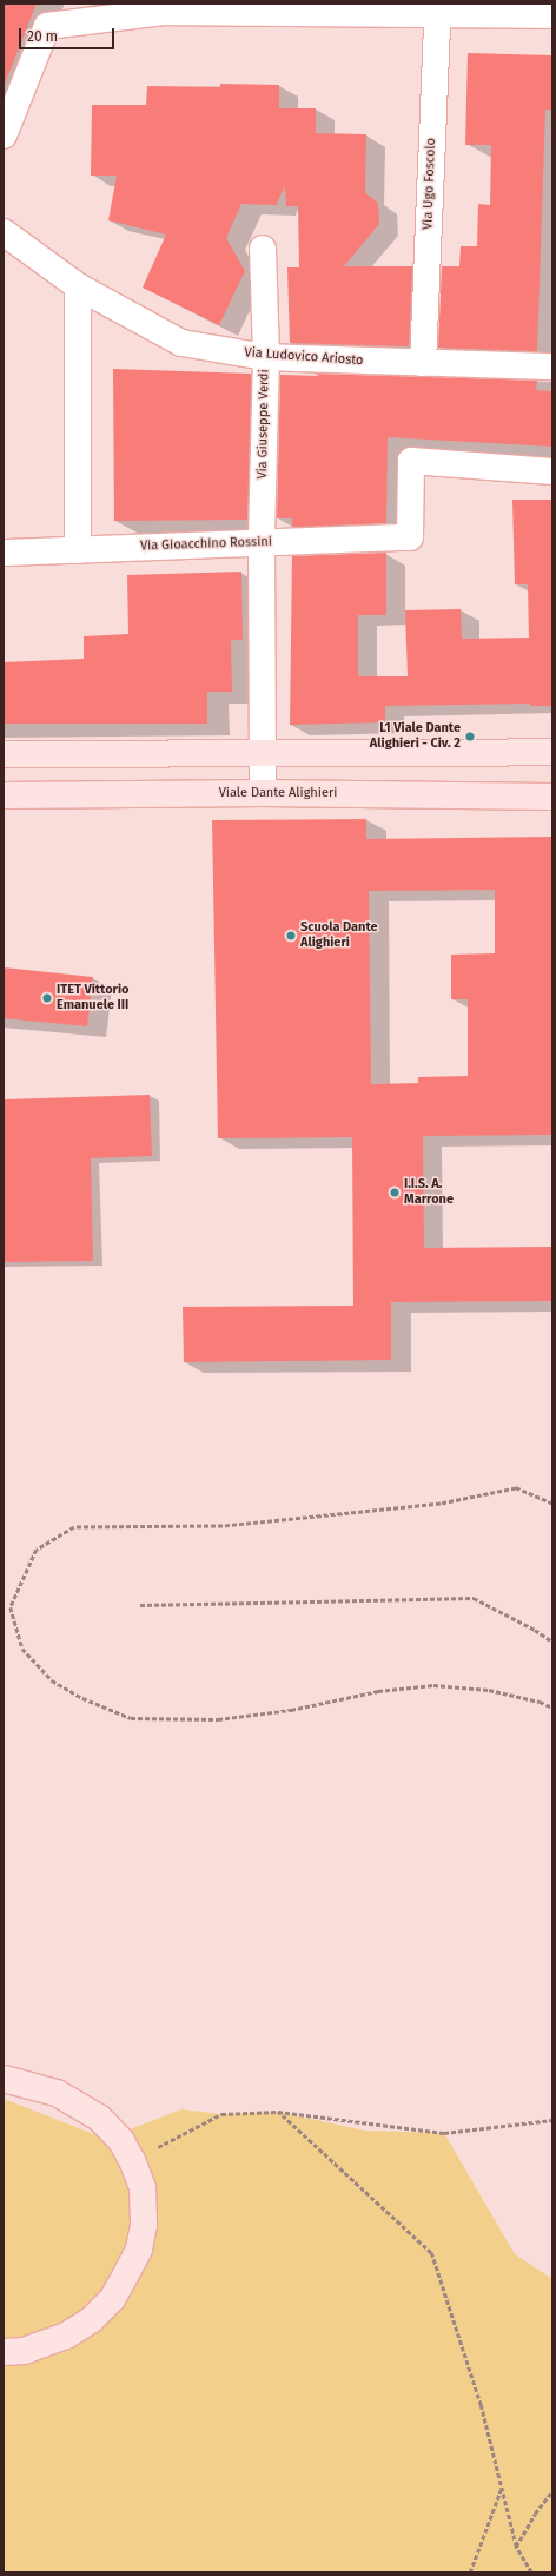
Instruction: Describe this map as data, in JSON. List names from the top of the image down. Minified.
{"streets":{"street":["Via Ugo Foscolo","Via Ludovico Ariosto","Via Giuseppe Verdi","Via Gioacchino Rossini","Viale Dante Alighieri"]},"crossings":[["Via Ugo Foscolo","Via Ludovico Ariosto"],["Via Ludovico Ariosto","Via Giuseppe Verdi"],["Via Giuseppe Verdi","Via Gioacchino Rossini"],["Via Giuseppe Verdi","Viale Dante Alighieri"]],"places":["L1 Viale Dante Alighieri - Civ. 2","Scuola Dante Alighieri","ITET Vittorio Emanuele III","I.I.S. A. Marrone"],"scale_bar":"20 m"}
